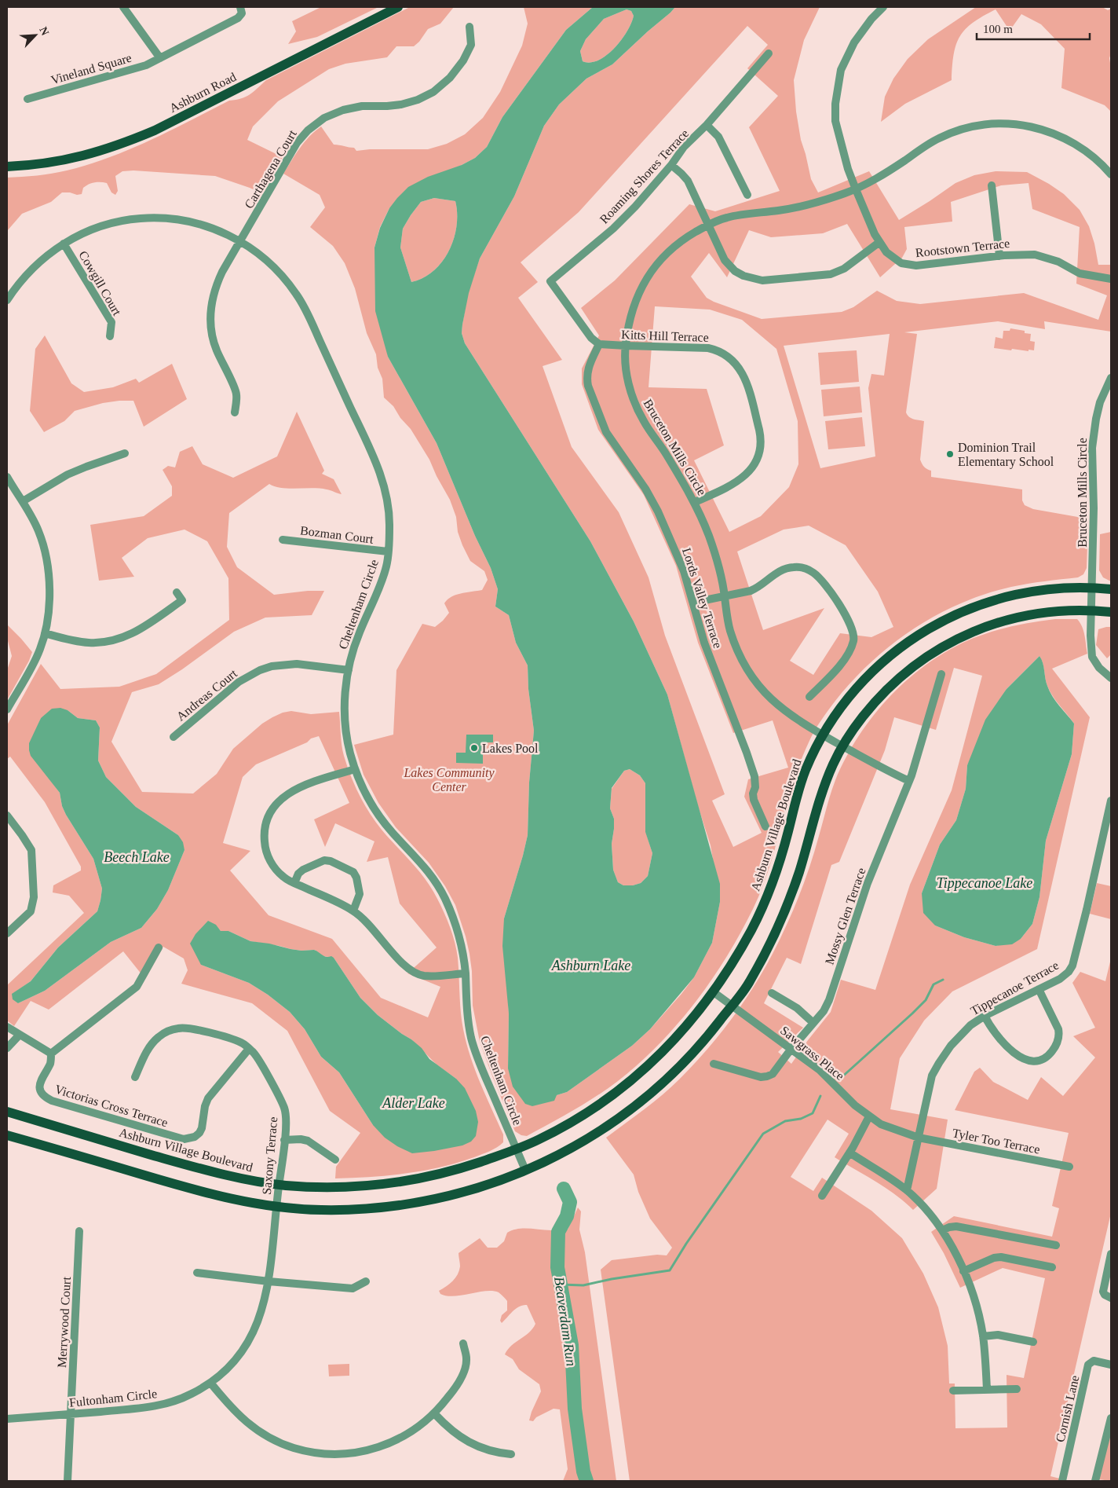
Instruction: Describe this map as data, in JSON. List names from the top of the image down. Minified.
{"streets":{"main road":["Ashburn Road","Ashburn Village Boulevard"],"street":["Vineland Square","Carthagena Court","Roaming Shores Terrace","Rootstown Terrace","Cowgill Court","Kitts Hill Terrace","Bruceton Mills Circle","Bozman Court","Lords Valley Terrace","Cheltenham Circle","Andreas Court","Mossy Glen Terrace","Tippecanoe Terrace","Sawgrass Place","Victorias Cross Terrace","Tyler Too Terrace","Saxony Terrace","Merrywood Court","Fultonham Circle","Cornish Lane"]},"crossings":[["Carthagena Court","Cheltenham Circle"],["Roaming Shores Terrace","Kitts Hill Terrace"],["Roaming Shores Terrace","Lords Valley Terrace"],["Rootstown Terrace","Bruceton Mills Circle"],["Cowgill Court","Cheltenham Circle"],["Kitts Hill Terrace","Bruceton Mills Circle"],["Kitts Hill Terrace","Lords Valley Terrace"],["Bruceton Mills Circle","Ashburn Village Boulevard"],["Bozman Court","Cheltenham Circle"],["Cheltenham Circle","Andreas Court"],["Cheltenham Circle","Ashburn Village Boulevard"],["Ashburn Village Boulevard","Sawgrass Place"],["Ashburn Village Boulevard","Saxony Terrace"],["Mossy Glen Terrace","Sawgrass Place"],["Tippecanoe Terrace","Sawgrass Place"],["Tippecanoe Terrace","Tyler Too Terrace"],["Sawgrass Place","Tyler Too Terrace"],["Victorias Cross Terrace","Saxony Terrace"],["Saxony Terrace","Fultonham Circle"],["Merrywood Court","Fultonham Circle"]],"water":["Beech Lake","Tippecanoe Lake","Ashburn Lake","Alder Lake","Beaverdam Run"],"parks":["Lakes Community Center"],"places":["Dominion Trail Elementary School","Lakes Pool"],"scale_bar":"100 m","north":"top right"}
